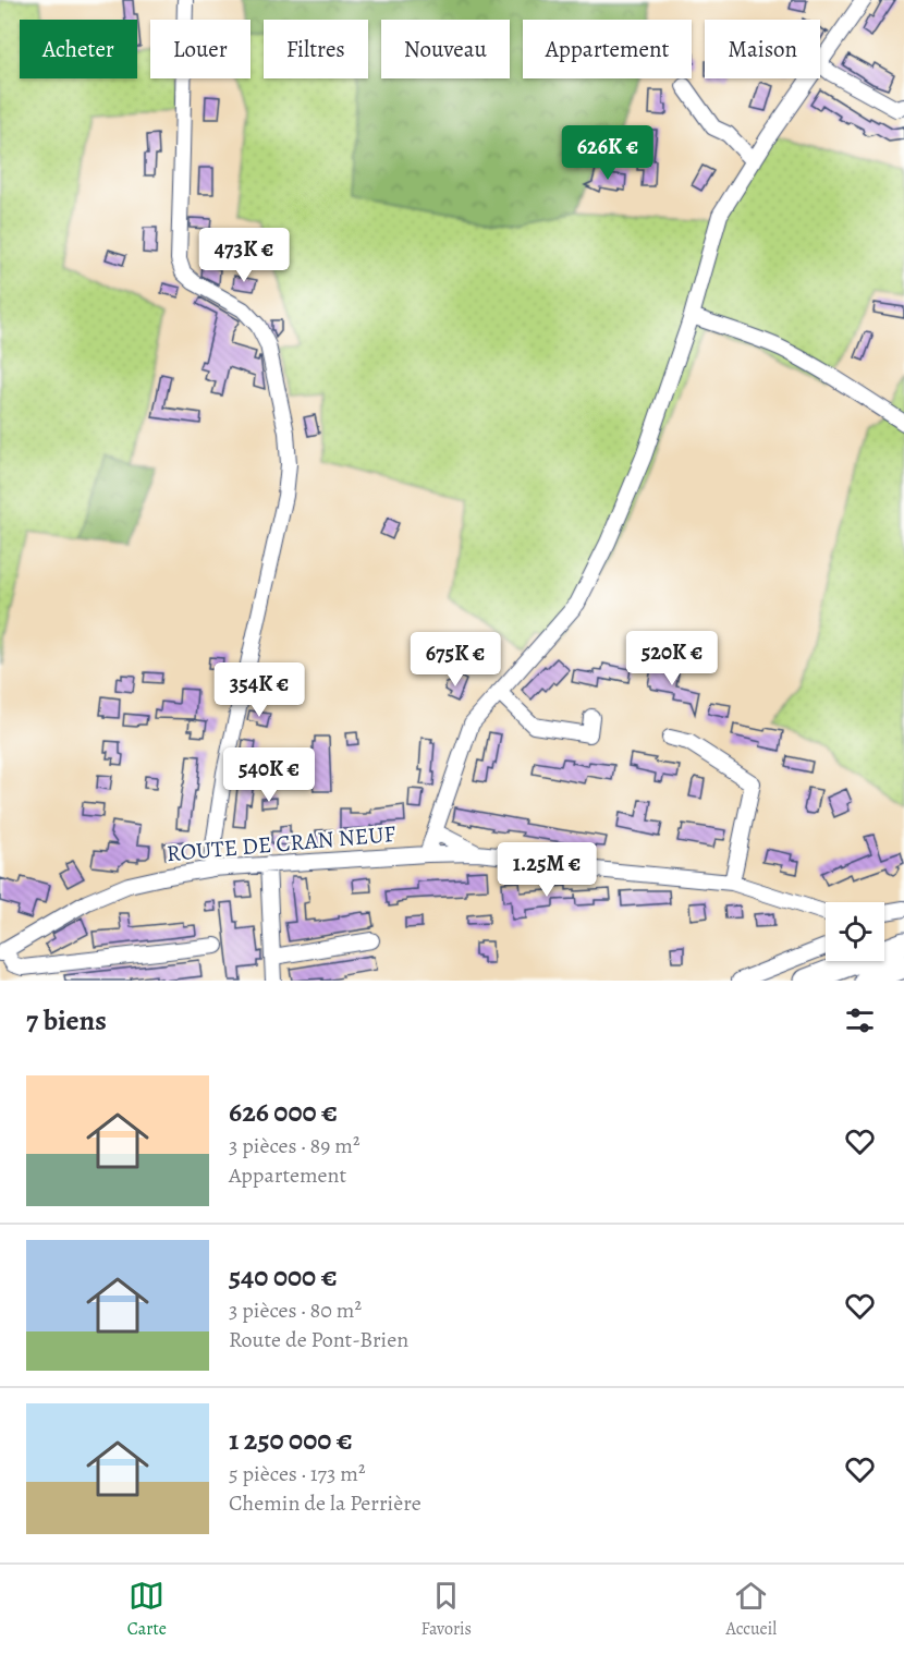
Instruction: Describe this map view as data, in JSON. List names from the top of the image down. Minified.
{"streets":{"street":["ROUTE DE CRAN NEUF"]},"page":{"chip":["Acheter","Louer","Filtres","Nouveau","Appartement","Maison"],"price":["626K €","473K €","520K €","675K €","354K €","540K €","1.25M €"],"heading":"7 biens","list":[{"name":"626 000 €","note":"3 pièces · 89 m² · Appartement"},{"name":"540 000 €","note":"3 pièces · 80 m² · Route de Pont-Brien"},{"name":"1 250 000 €","note":"5 pièces · 173 m² · Chemin de la Perrière"}],"tabs":["Carte","Favoris","Accueil"]}}
